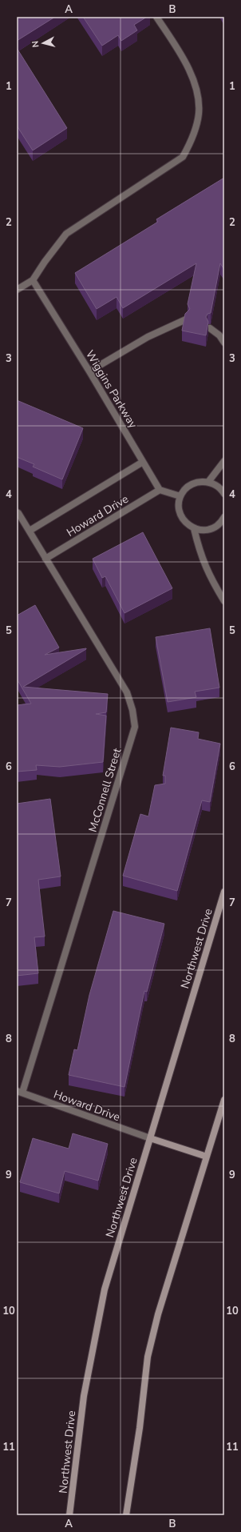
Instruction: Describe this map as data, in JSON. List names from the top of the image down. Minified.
{"streets":{"main road":["Northwest Drive"],"lane":["Wiggins Parkway","Howard Drive","McConnell Street"]},"crossings":[["Wiggins Parkway","Howard Drive"],["Howard Drive","McConnell Street"],["Howard Drive","Northwest Drive"]],"north":"left","grid":{"columns":["A","B"],"rows":["1","2","3","4","5","6","7","8","9","10","11"]}}
